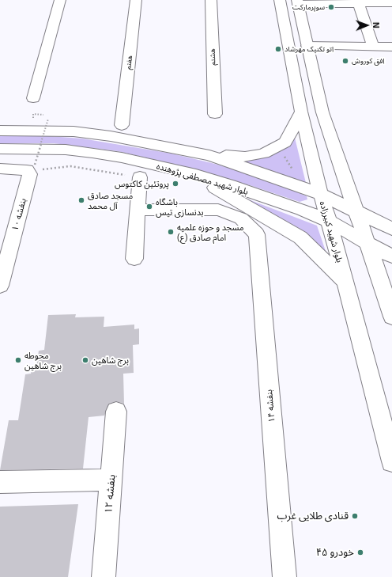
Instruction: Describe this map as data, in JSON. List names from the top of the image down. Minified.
{"streets":{"main road":["هشتم","هفتم","بلوار شهید مصطفی پژوهنده","بنفشه ۱۰","بلوار شهید کبیرزاده","بنفشه ۱۴","بنفشه ۱۲"]},"crossings":[["بلوار شهید مصطفی پژوهنده","بلوار شهید کبیرزاده"]],"places":["سوپرمارکت","اتو تکنیک مهرشاد","افق کوروش","پروتئین کاکتوس","مسجد صادق آل محمد","باشگاه بدنسازی تیس","مسجد و حوزه علمیه امام صادق (ع)","محوطه برج شاهین","برج شاهین","قنادی طلایی غرب","خودرو ۴۵"],"north":"right"}
